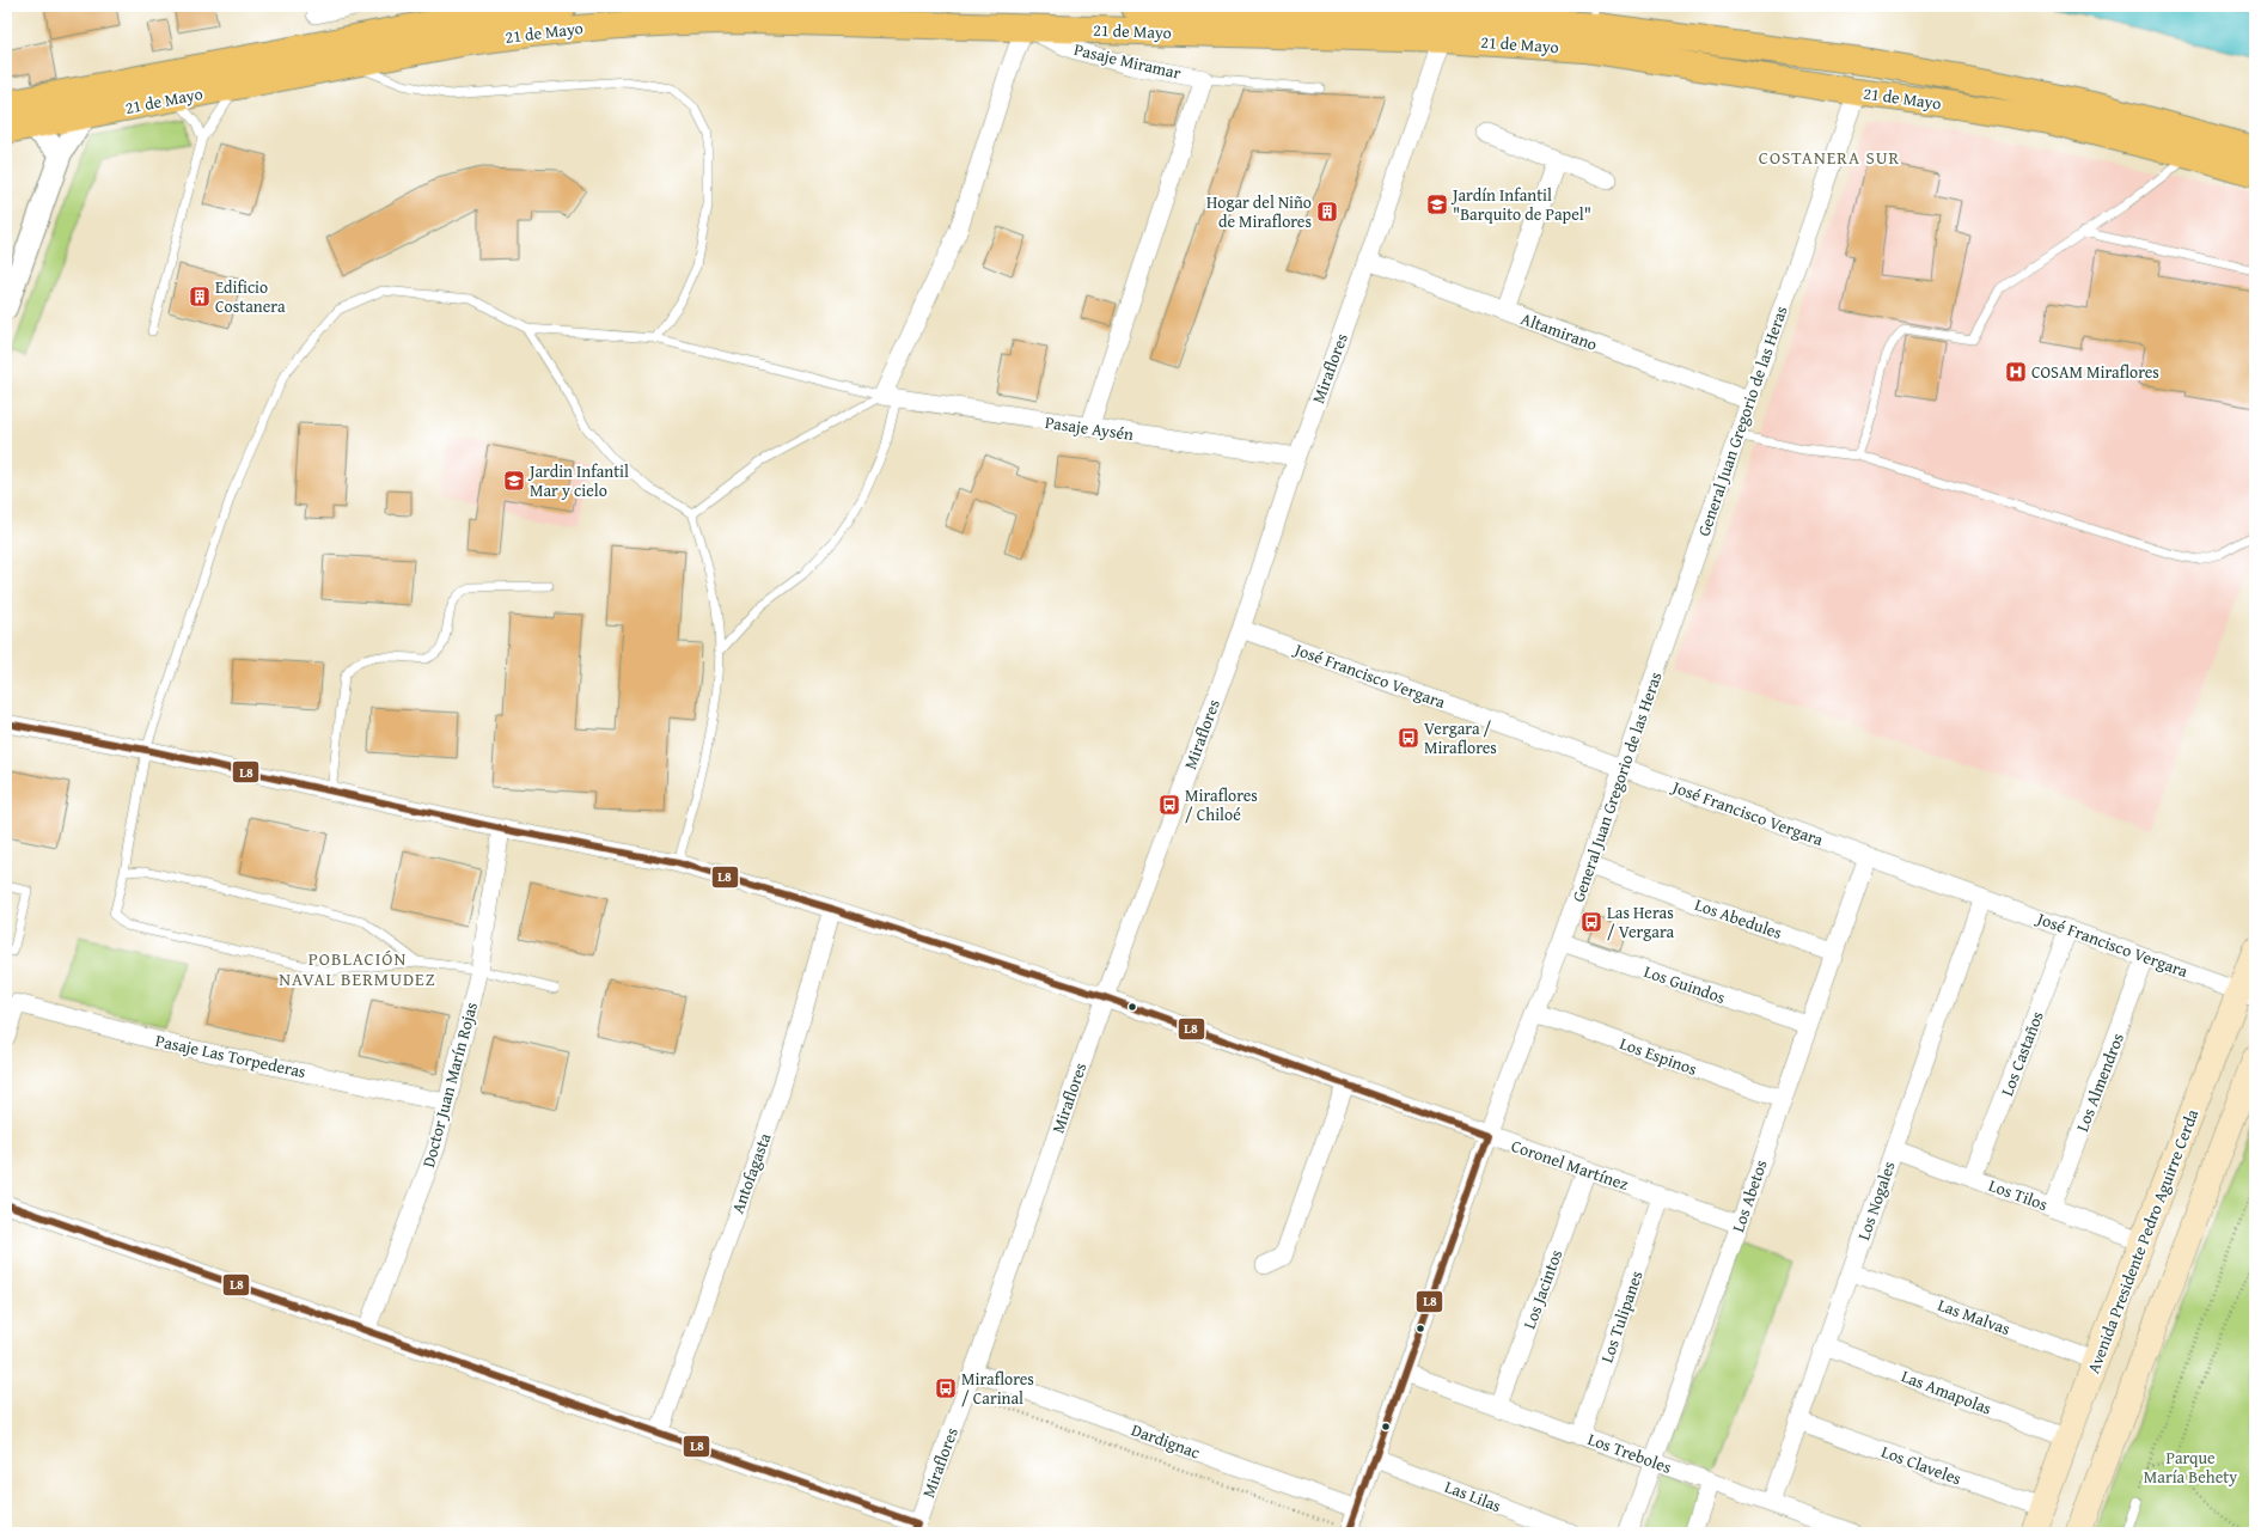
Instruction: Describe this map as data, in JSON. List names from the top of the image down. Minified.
{"streets":{"main road":["21 de Mayo","Avenida Presidente Pedro Aguirre Cerda"],"street":["Pasaje Miramar","Altamirano","Miraflores","General Juan Gregorio de las Heras","Pasaje Aysén","José Francisco Vergara","Los Abedules","Los Guindos","Los Castaños","Pasaje Las Torpederas","Los Espinos","Los Almendros","Doctor Juan Marín Rojas","Coronel Martínez","Antofagasta","Los Tilos","Los Abetos","Los Nogales","Los Jacintos","Los Tulipanes","Las Malvas","Las Amapolas","Dardignac","Los Treboles","Los Claveles","Las Lilas"]},"crossings":[["21 de Mayo","Pasaje Miramar"],["21 de Mayo","Miraflores"],["21 de Mayo","General Juan Gregorio de las Heras"],["Pasaje Miramar","Pasaje Aysén"],["Altamirano","Miraflores"],["Altamirano","General Juan Gregorio de las Heras"],["Miraflores","Pasaje Aysén"],["Miraflores","José Francisco Vergara"],["Miraflores","Coronel Martínez"],["Miraflores","Dardignac"],["General Juan Gregorio de las Heras","José Francisco Vergara"],["General Juan Gregorio de las Heras","Los Abedules"],["General Juan Gregorio de las Heras","Los Guindos"],["General Juan Gregorio de las Heras","Los Espinos"],["General Juan Gregorio de las Heras","Coronel Martínez"],["General Juan Gregorio de las Heras","Dardignac"],["General Juan Gregorio de las Heras","Los Treboles"],["General Juan Gregorio de las Heras","Las Lilas"],["José Francisco Vergara","Los Castaños"],["José Francisco Vergara","Los Almendros"],["José Francisco Vergara","Los Abetos"],["José Francisco Vergara","Los Nogales"],["José Francisco Vergara","Avenida Presidente Pedro Aguirre Cerda"],["Los Abedules","Los Abetos"],["Los Guindos","Los Abetos"],["Los Castaños","Los Tilos"],["Pasaje Las Torpederas","Doctor Juan Marín Rojas"],["Los Espinos","Los Abetos"],["Los Almendros","Los Tilos"],["Doctor Juan Marín Rojas","Coronel Martínez"],["Coronel Martínez","Antofagasta"],["Coronel Martínez","Los Abetos"],["Coronel Martínez","Los Jacintos"],["Coronel Martínez","Los Tulipanes"],["Los Tilos","Los Nogales"],["Los Tilos","Avenida Presidente Pedro Aguirre Cerda"],["Los Abetos","Los Treboles"],["Los Nogales","Las Malvas"],["Los Nogales","Las Amapolas"],["Los Nogales","Los Treboles"],["Los Nogales","Los Claveles"],["Avenida Presidente Pedro Aguirre Cerda","Las Malvas"],["Avenida Presidente Pedro Aguirre Cerda","Las Amapolas"],["Avenida Presidente Pedro Aguirre Cerda","Los Claveles"],["Los Jacintos","Los Treboles"],["Los Tulipanes","Los Treboles"]],"districts":["COSTANERA SUR","POBLACIÓN NAVAL BERMUDEZ"],"parks":["Parque María Behety"],"places":{"school or university":["Jardín Infantil \"Barquito de Papel\"","Jardin Infantil Mar y cielo"],"building":["Hogar del Niño de Miraflores","Edificio Costanera"],"hospital":["COSAM Miraflores"],"bus stop":["Vergara / Miraflores","Miraflores / Chiloé","Las Heras / Vergara","Miraflores / Carinal"]},"lines":["transit line L8"]}
